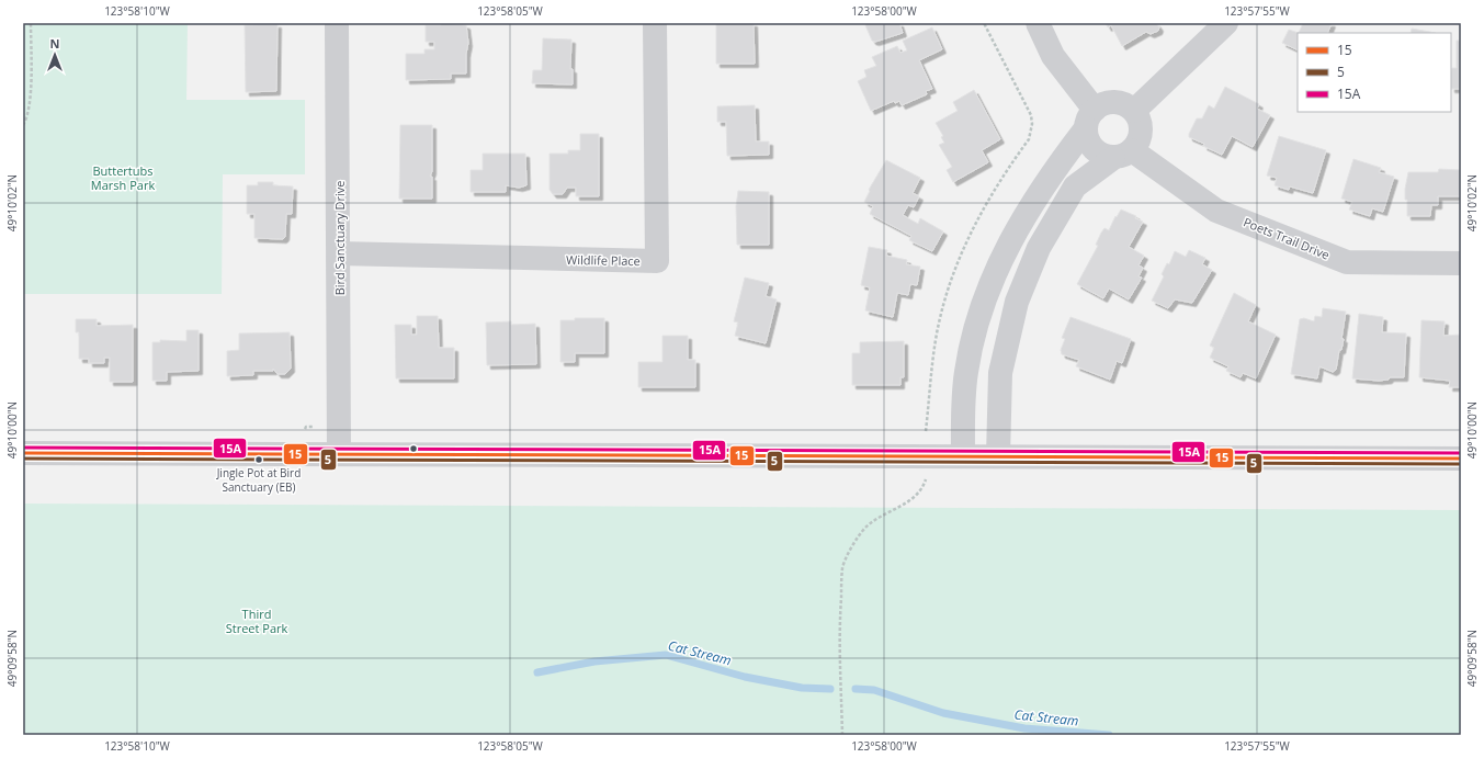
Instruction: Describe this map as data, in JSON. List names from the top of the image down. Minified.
{"streets":{"street":["Bird Sanctuary Drive","Poets Trail Drive","Wildlife Place"]},"crossings":[["Bird Sanctuary Drive","Wildlife Place"]],"water":["Cat Stream"],"parks":["Buttertubs Marsh Park","Third Street Park"],"places":["Jingle Pot at Bird Sanctuary (EB)"],"lines":["transit line 15A","transit line 15","transit line 5"],"legend":["15","5","15A"],"north":"top","coordinates":["123°58'10\"W","123°58'05\"W","123°58'00\"W","123°57'55\"W","49°10'02\"N","49°10'00\"N","49°09'58\"N"]}
